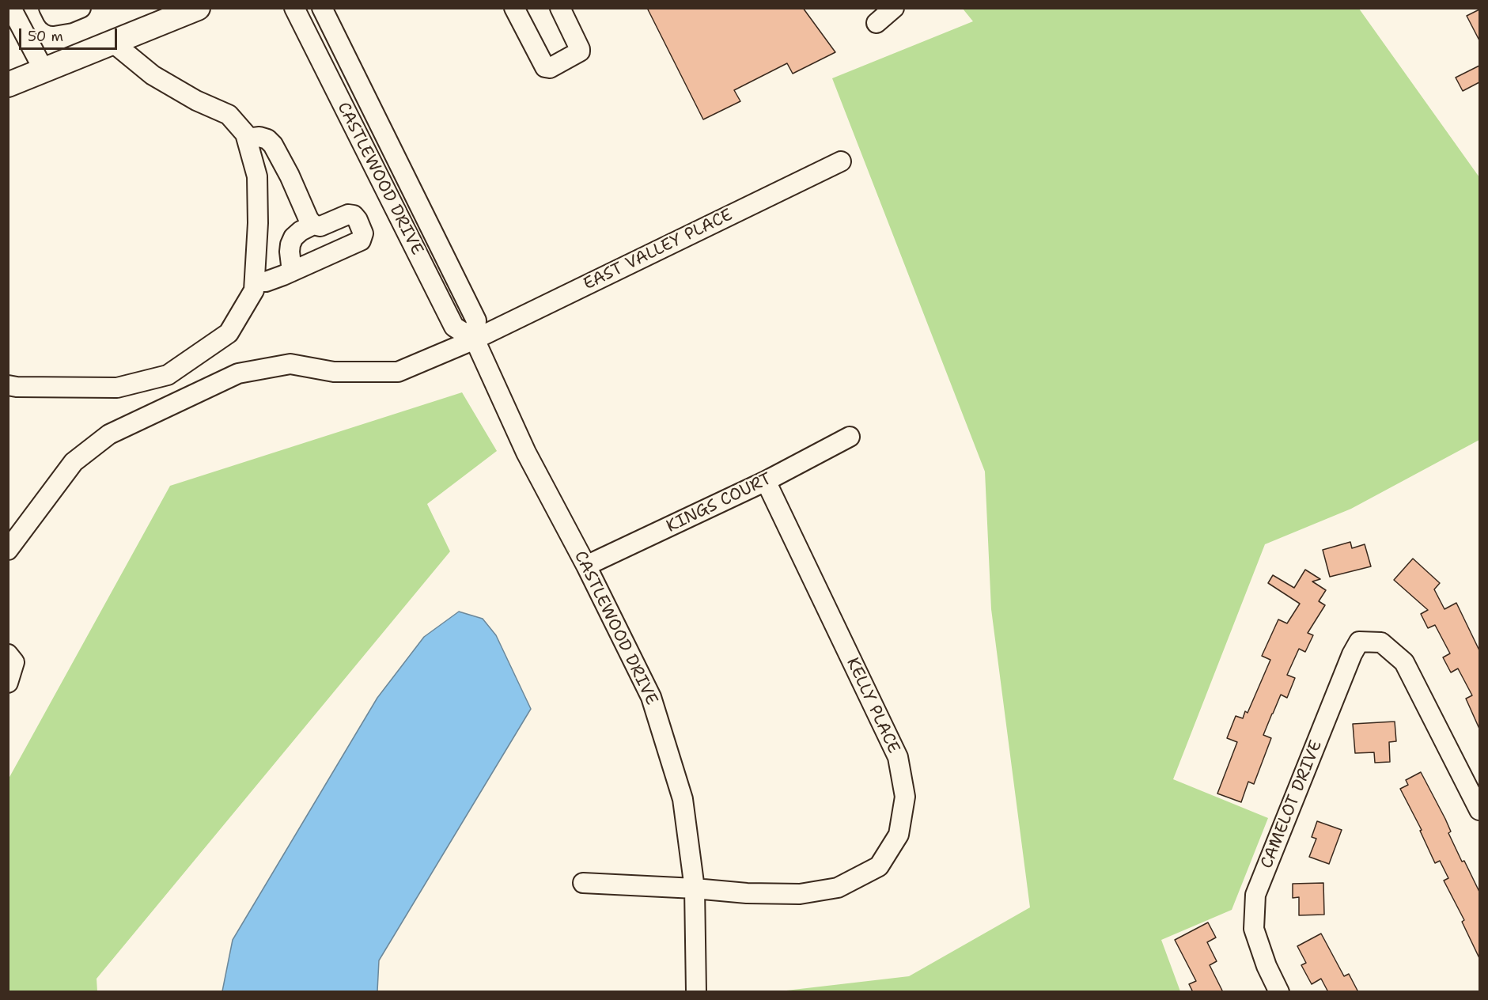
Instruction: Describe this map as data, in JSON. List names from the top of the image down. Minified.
{"streets":{"street":["CASTLEWOOD DRIVE","EAST VALLEY PLACE","KINGS COURT","KELLY PLACE","CAMELOT DRIVE"]},"crossings":[["CASTLEWOOD DRIVE","EAST VALLEY PLACE"],["CASTLEWOOD DRIVE","KINGS COURT"],["CASTLEWOOD DRIVE","KELLY PLACE"],["KINGS COURT","KELLY PLACE"]],"scale_bar":"50 m"}
